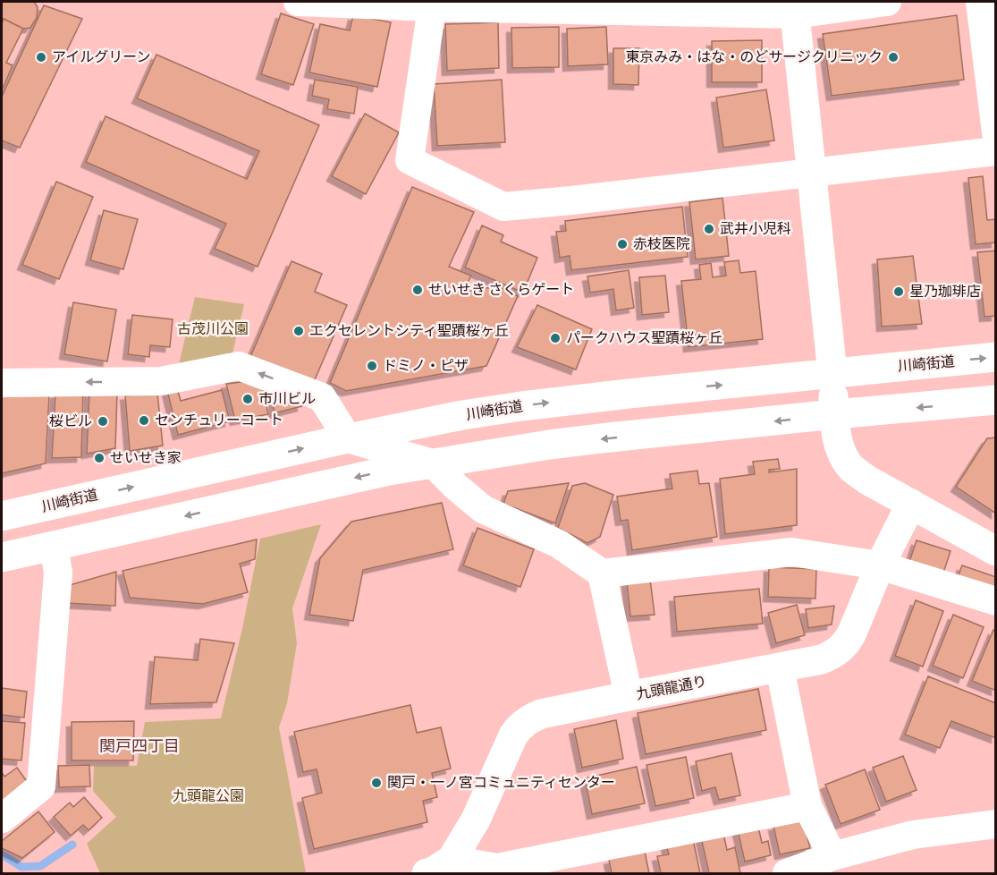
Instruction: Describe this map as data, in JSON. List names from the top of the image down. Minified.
{"streets":{"main road":["川崎街道","九頭龍通り"]},"districts":["関戸四丁目"],"parks":["古茂川公園","九頭龍公園"],"places":["アイルグリーン","東京みみ・はな・のどサージクリニック","武井小児科","赤枝医院","せいせき さくらゲート","星乃珈琲店","エクセレントシティ聖蹟桜ヶ丘","パークハウス聖蹟桜ヶ丘","ドミノ・ピザ","市川ビル","センチュリーコート","桜ビル","せいせき家","関戸・一ノ宮コミュニティセンター"]}
